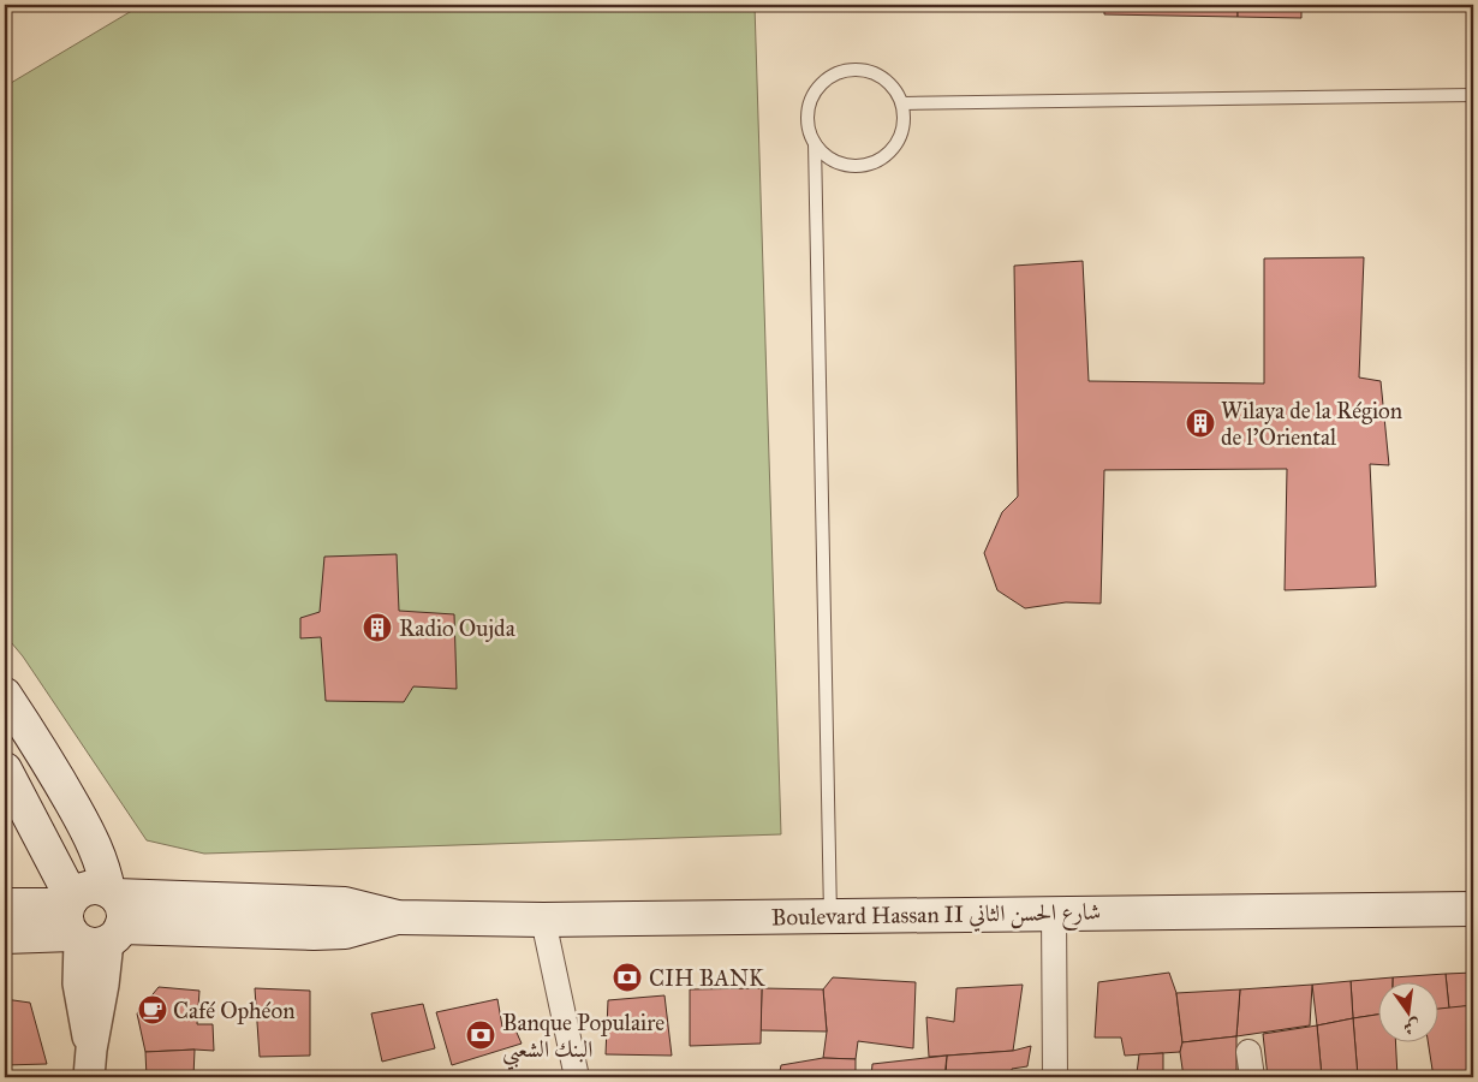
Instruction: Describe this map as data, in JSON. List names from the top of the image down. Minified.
{"streets":{"main road":["Boulevard Hassan II شارع الحسن الثاني"]},"places":{"building":["Wilaya de la Région de l'Oriental","Radio Oujda"],"bank":["CIH BANK","Banque Populaire البنك الشعبي"],"cafe":["Café Ophéon"]},"north":"bottom"}
